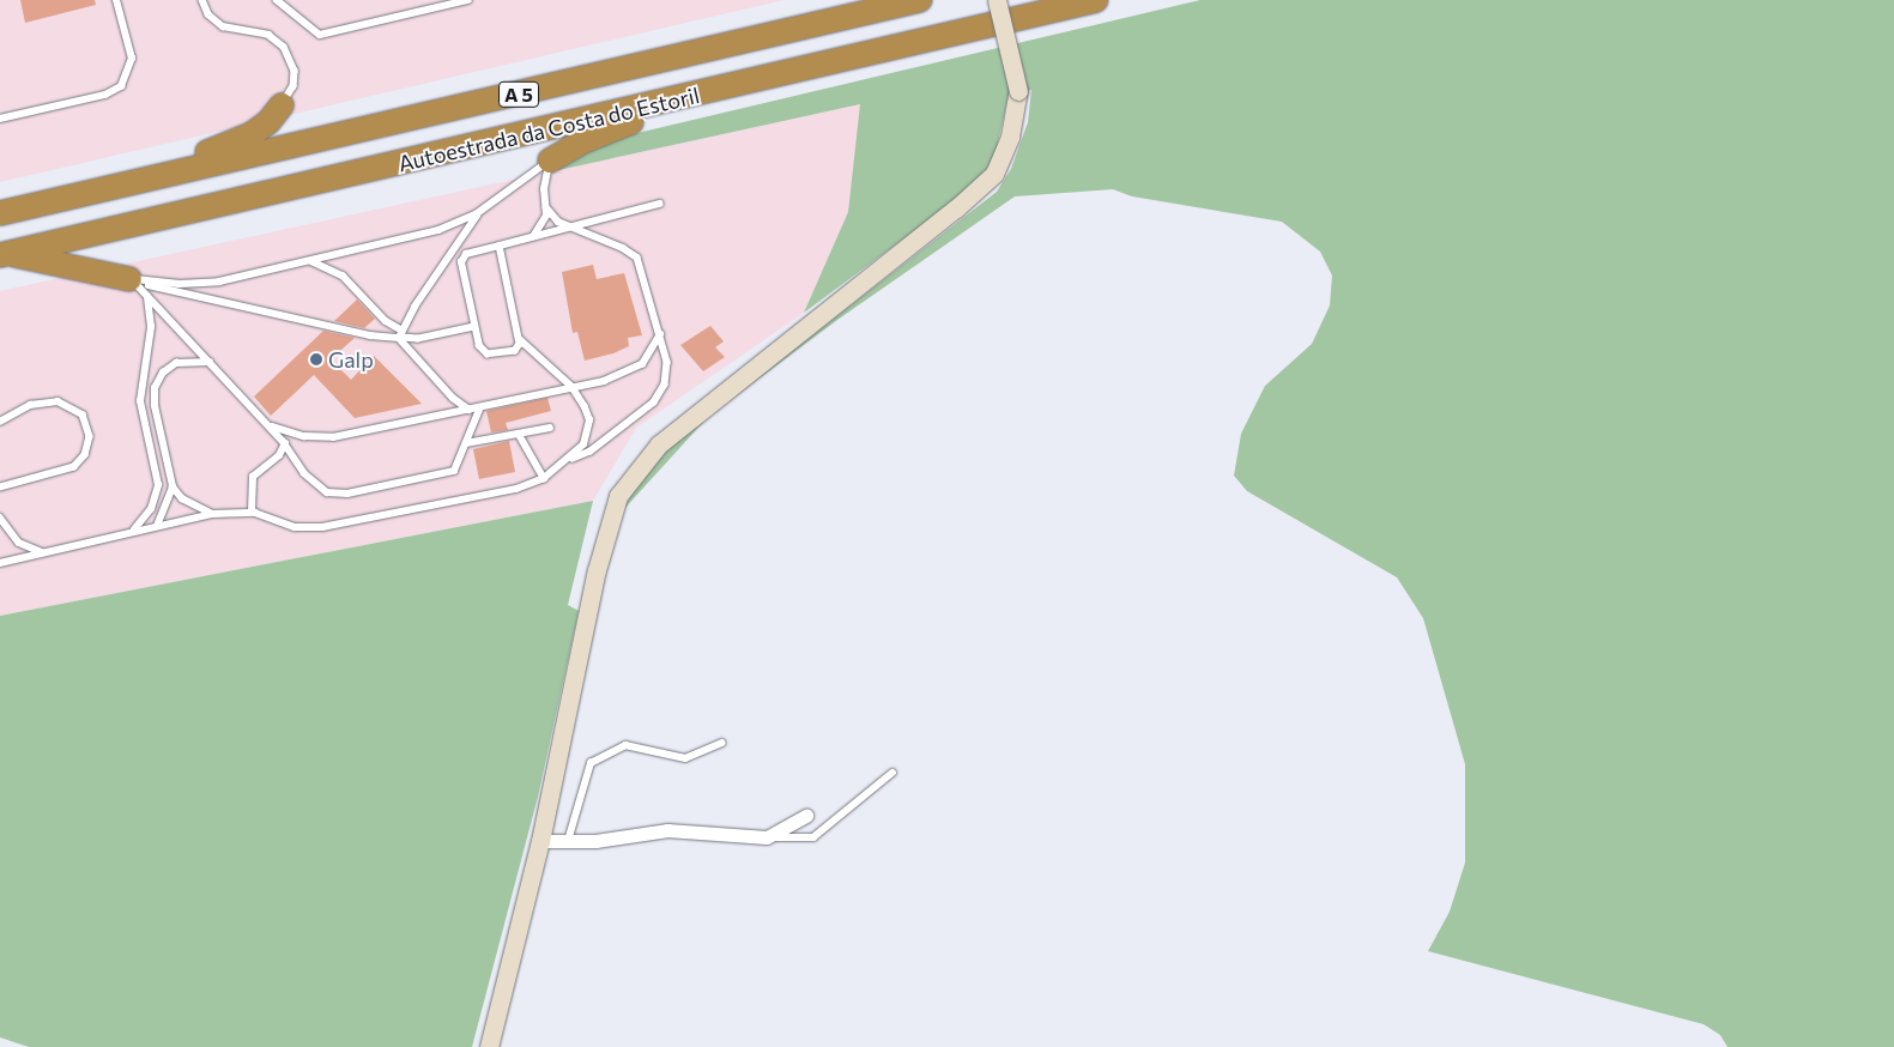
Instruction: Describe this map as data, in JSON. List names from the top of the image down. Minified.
{"streets":{"highway":["A 5","Autoestrada da Costa do Estoril"]},"places":["Galp"]}
